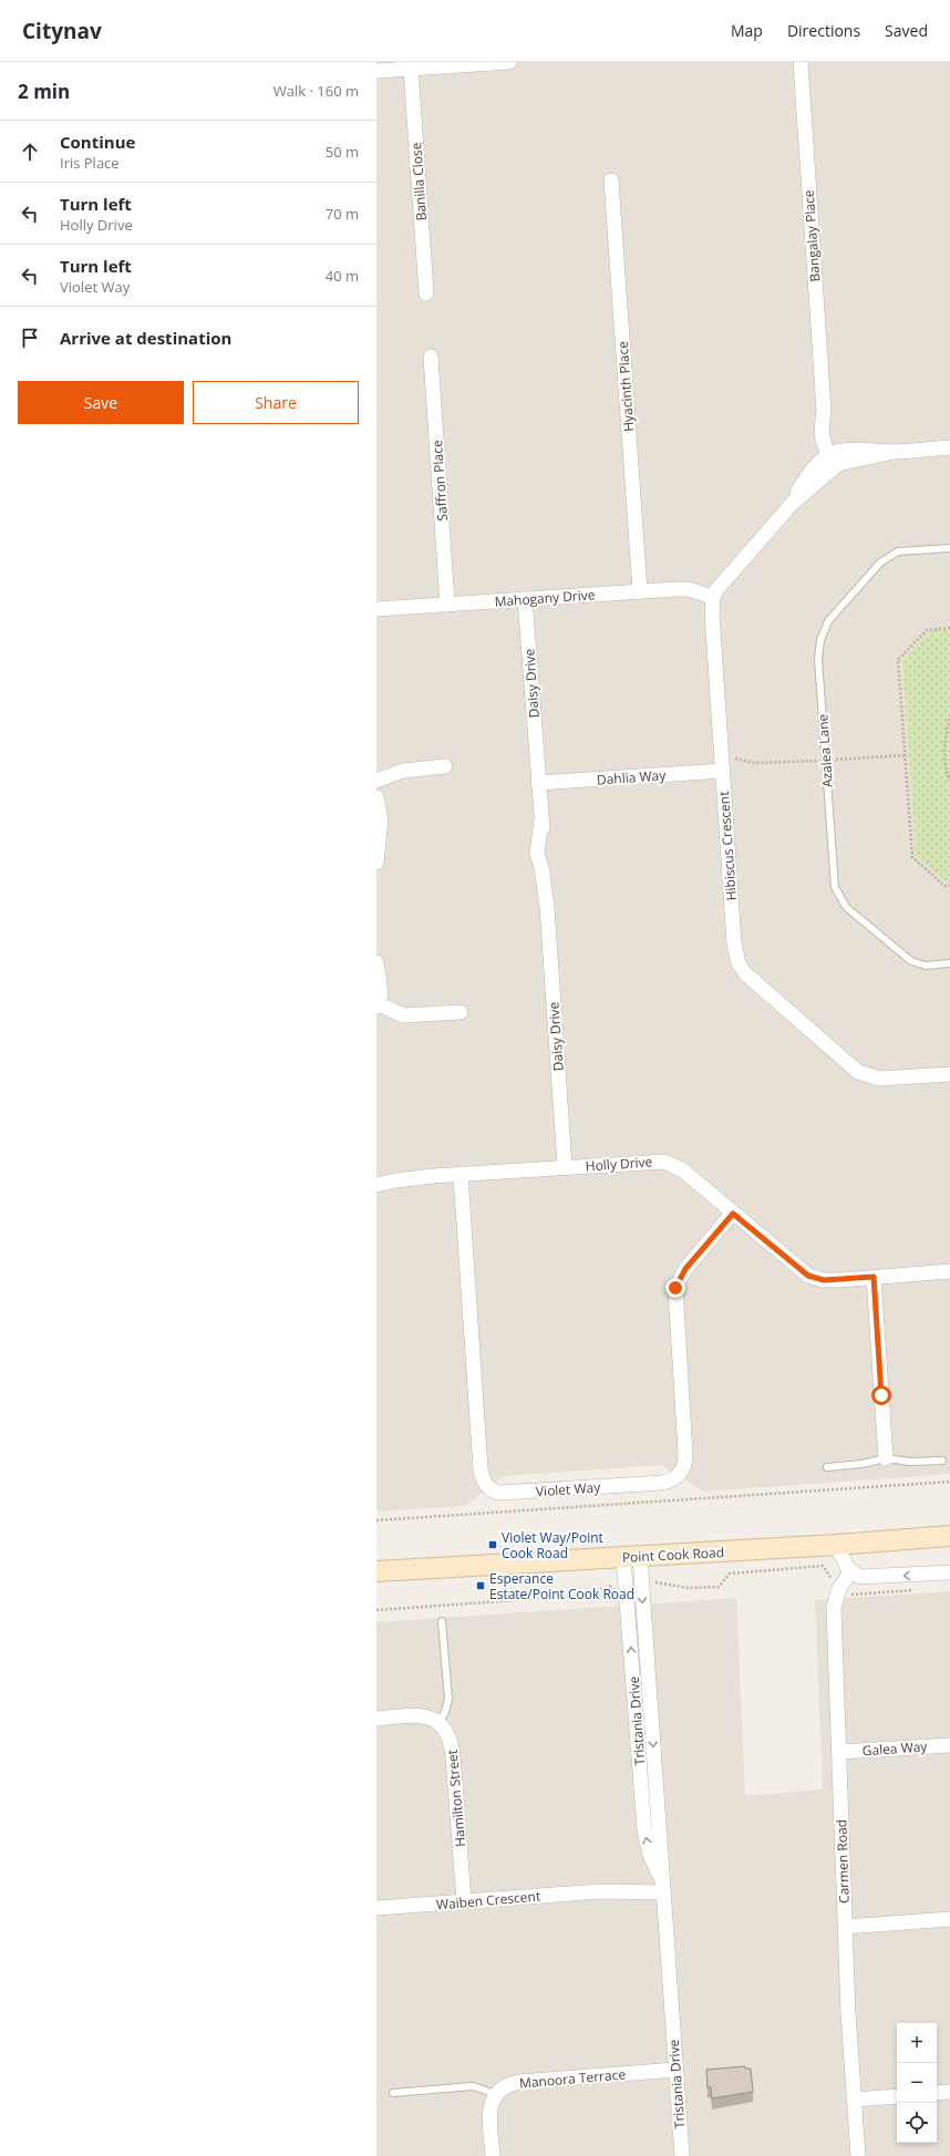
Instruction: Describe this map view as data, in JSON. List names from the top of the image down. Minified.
{"streets":{"main road":["Point Cook Road"],"street":["Banilla Close","Bangalay Place","Hyacinth Place","Saffron Place","Mahogany Drive","Daisy Drive","Dahlia Way","Hibiscus Crescent","Holly Drive","Violet Way","Tristania Drive","Galea Way","Hamilton Street","Carmen Road","Waiben Crescent","Manoora Terrace"],"lane":["Azalea Lane"]},"crossings":[["Hyacinth Place","Mahogany Drive"],["Saffron Place","Mahogany Drive"],["Mahogany Drive","Daisy Drive"],["Mahogany Drive","Hibiscus Crescent"],["Daisy Drive","Dahlia Way"],["Daisy Drive","Holly Drive"],["Dahlia Way","Hibiscus Crescent"],["Holly Drive","Violet Way"],["Point Cook Road","Tristania Drive"],["Tristania Drive","Waiben Crescent"],["Tristania Drive","Manoora Terrace"],["Galea Way","Carmen Road"],["Hamilton Street","Waiben Crescent"]],"places":{"transit":["Violet Way/Point Cook Road","Esperance Estate/Point Cook Road"]},"page":{"header":"Citynav","nav":["Map","Directions","Saved"],"heading":["2 min","Walk · 160 m"],"list":[["Continue","Iris Place","50 m"],["Turn left","Holly Drive","70 m"],["Turn left","Violet Way","40 m"],"Arrive at destination"],"buttons":["Save","Share"],"map_buttons":["+","−"]}}
